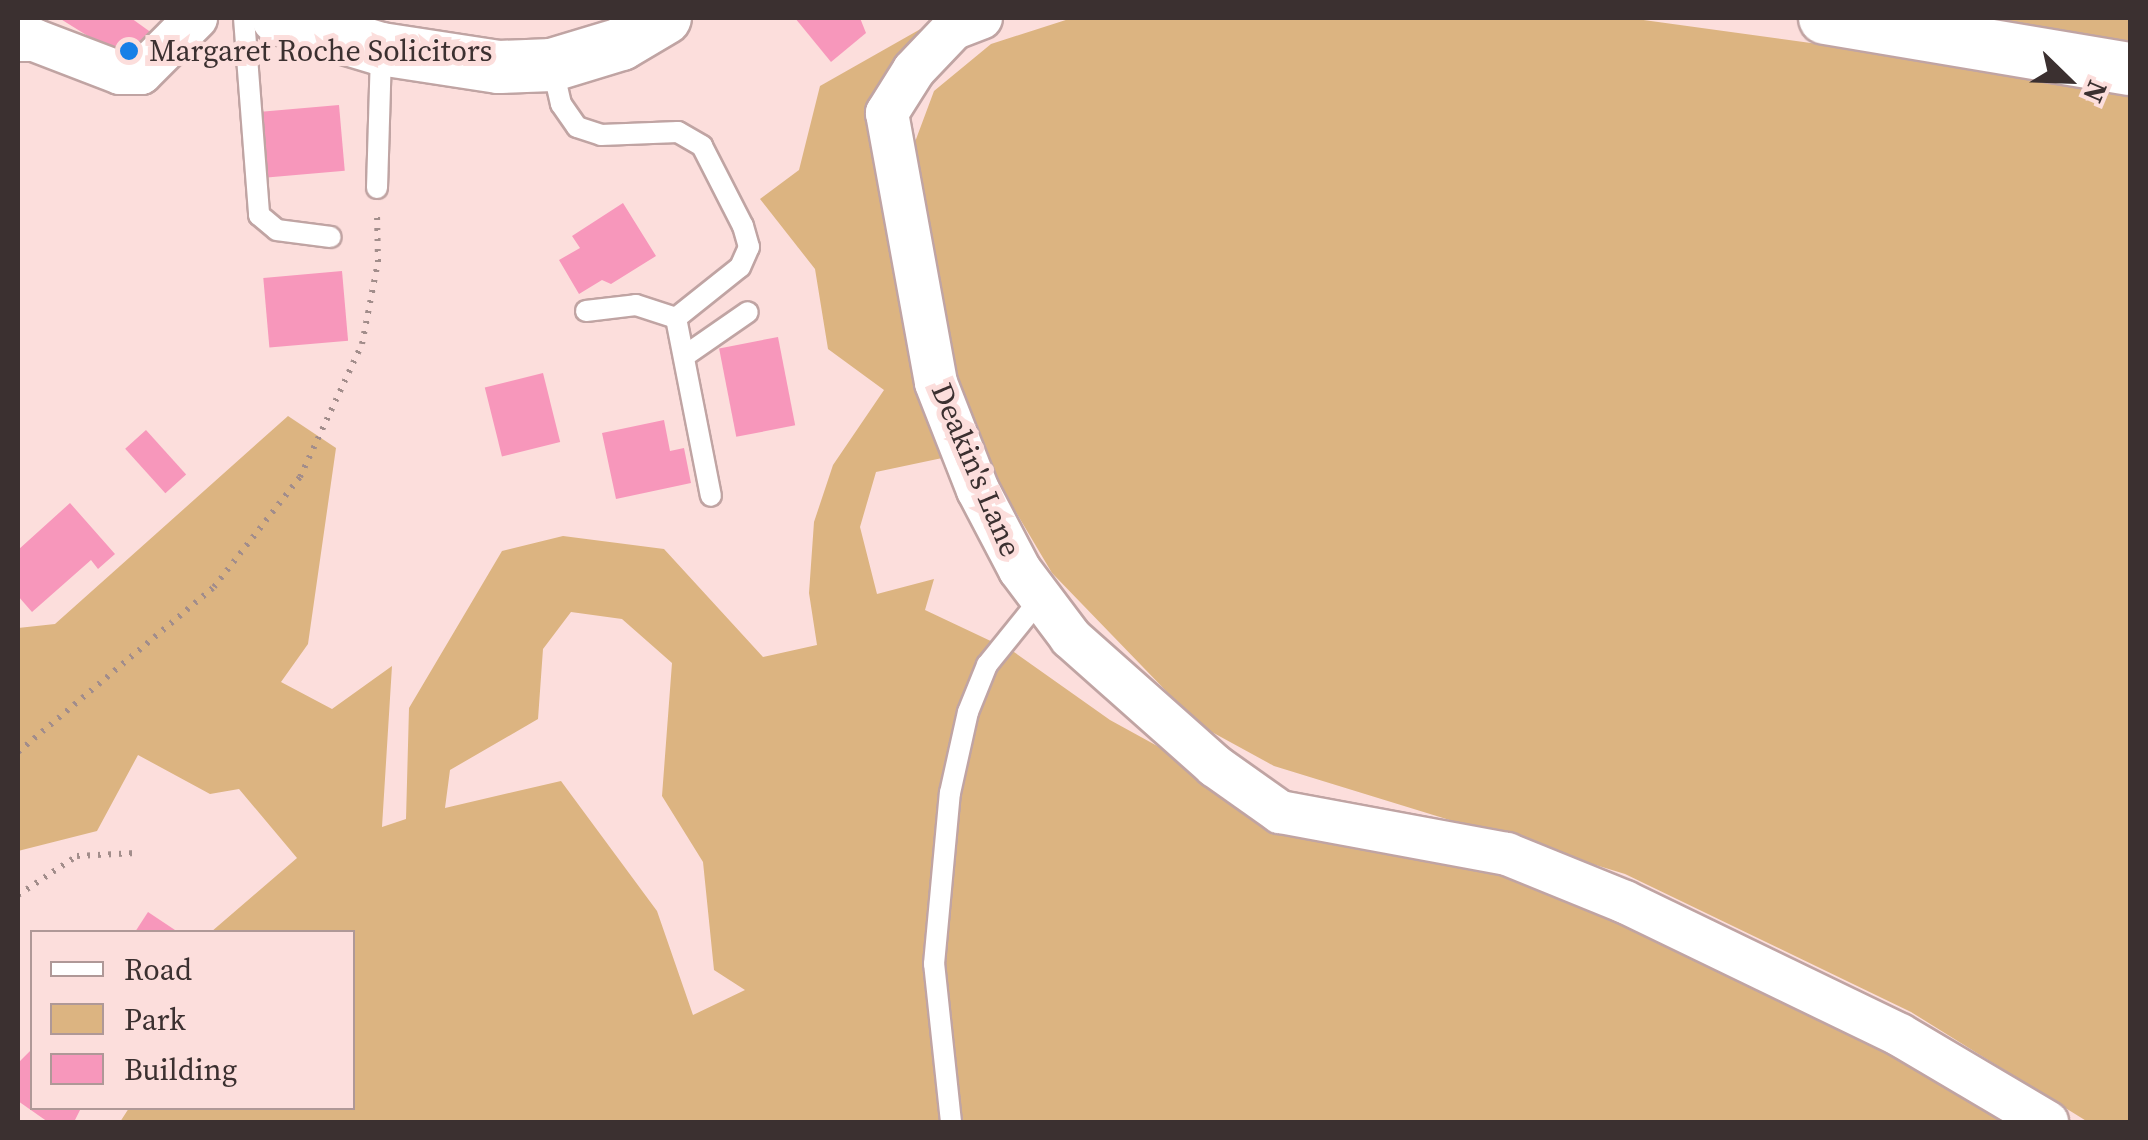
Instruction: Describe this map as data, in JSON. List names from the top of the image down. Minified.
{"streets":{"street":["Deakin's Lane"]},"places":["Margaret Roche Solicitors"],"legend":["Road","Park","Building"],"north":"bottom right"}
